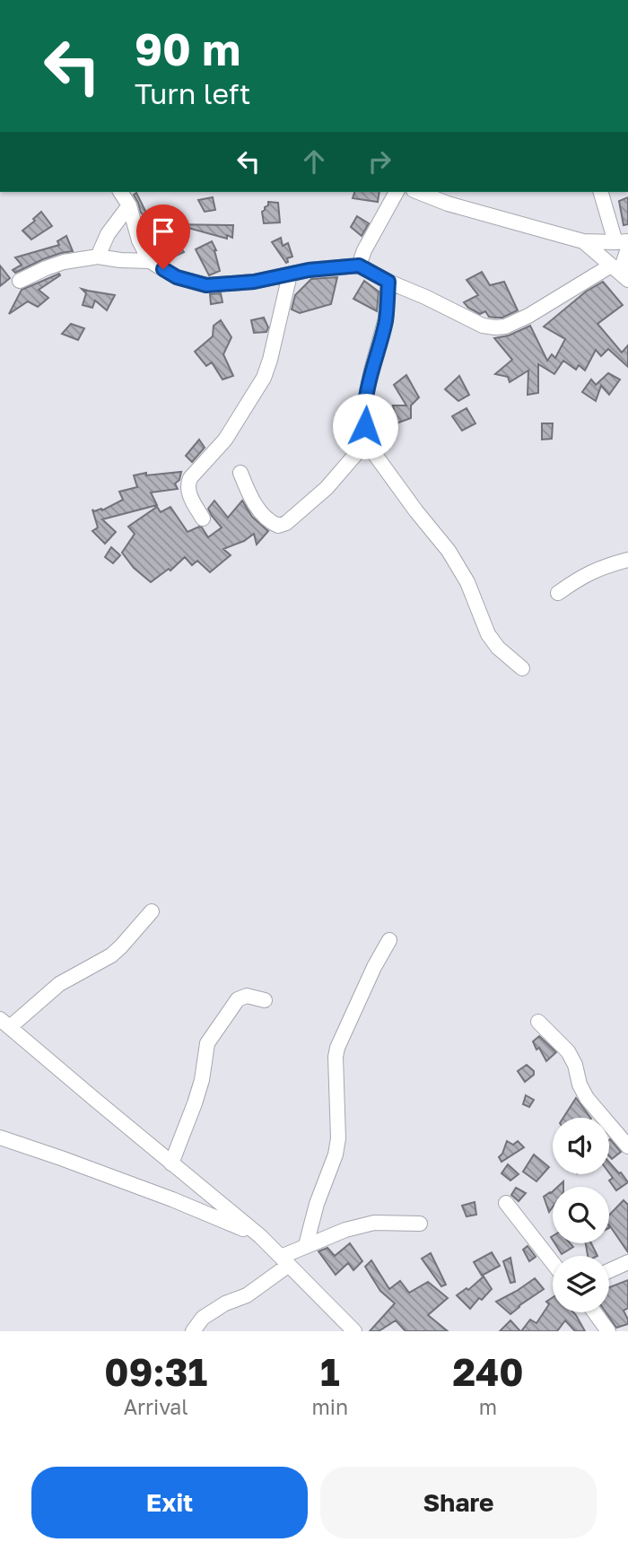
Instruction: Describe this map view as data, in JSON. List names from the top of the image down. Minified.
{"page":{"turn":["90 m","Turn left"],"eta":["09:31","Arrival","1","min","240","m"],"buttons":["Exit","Share"]}}
